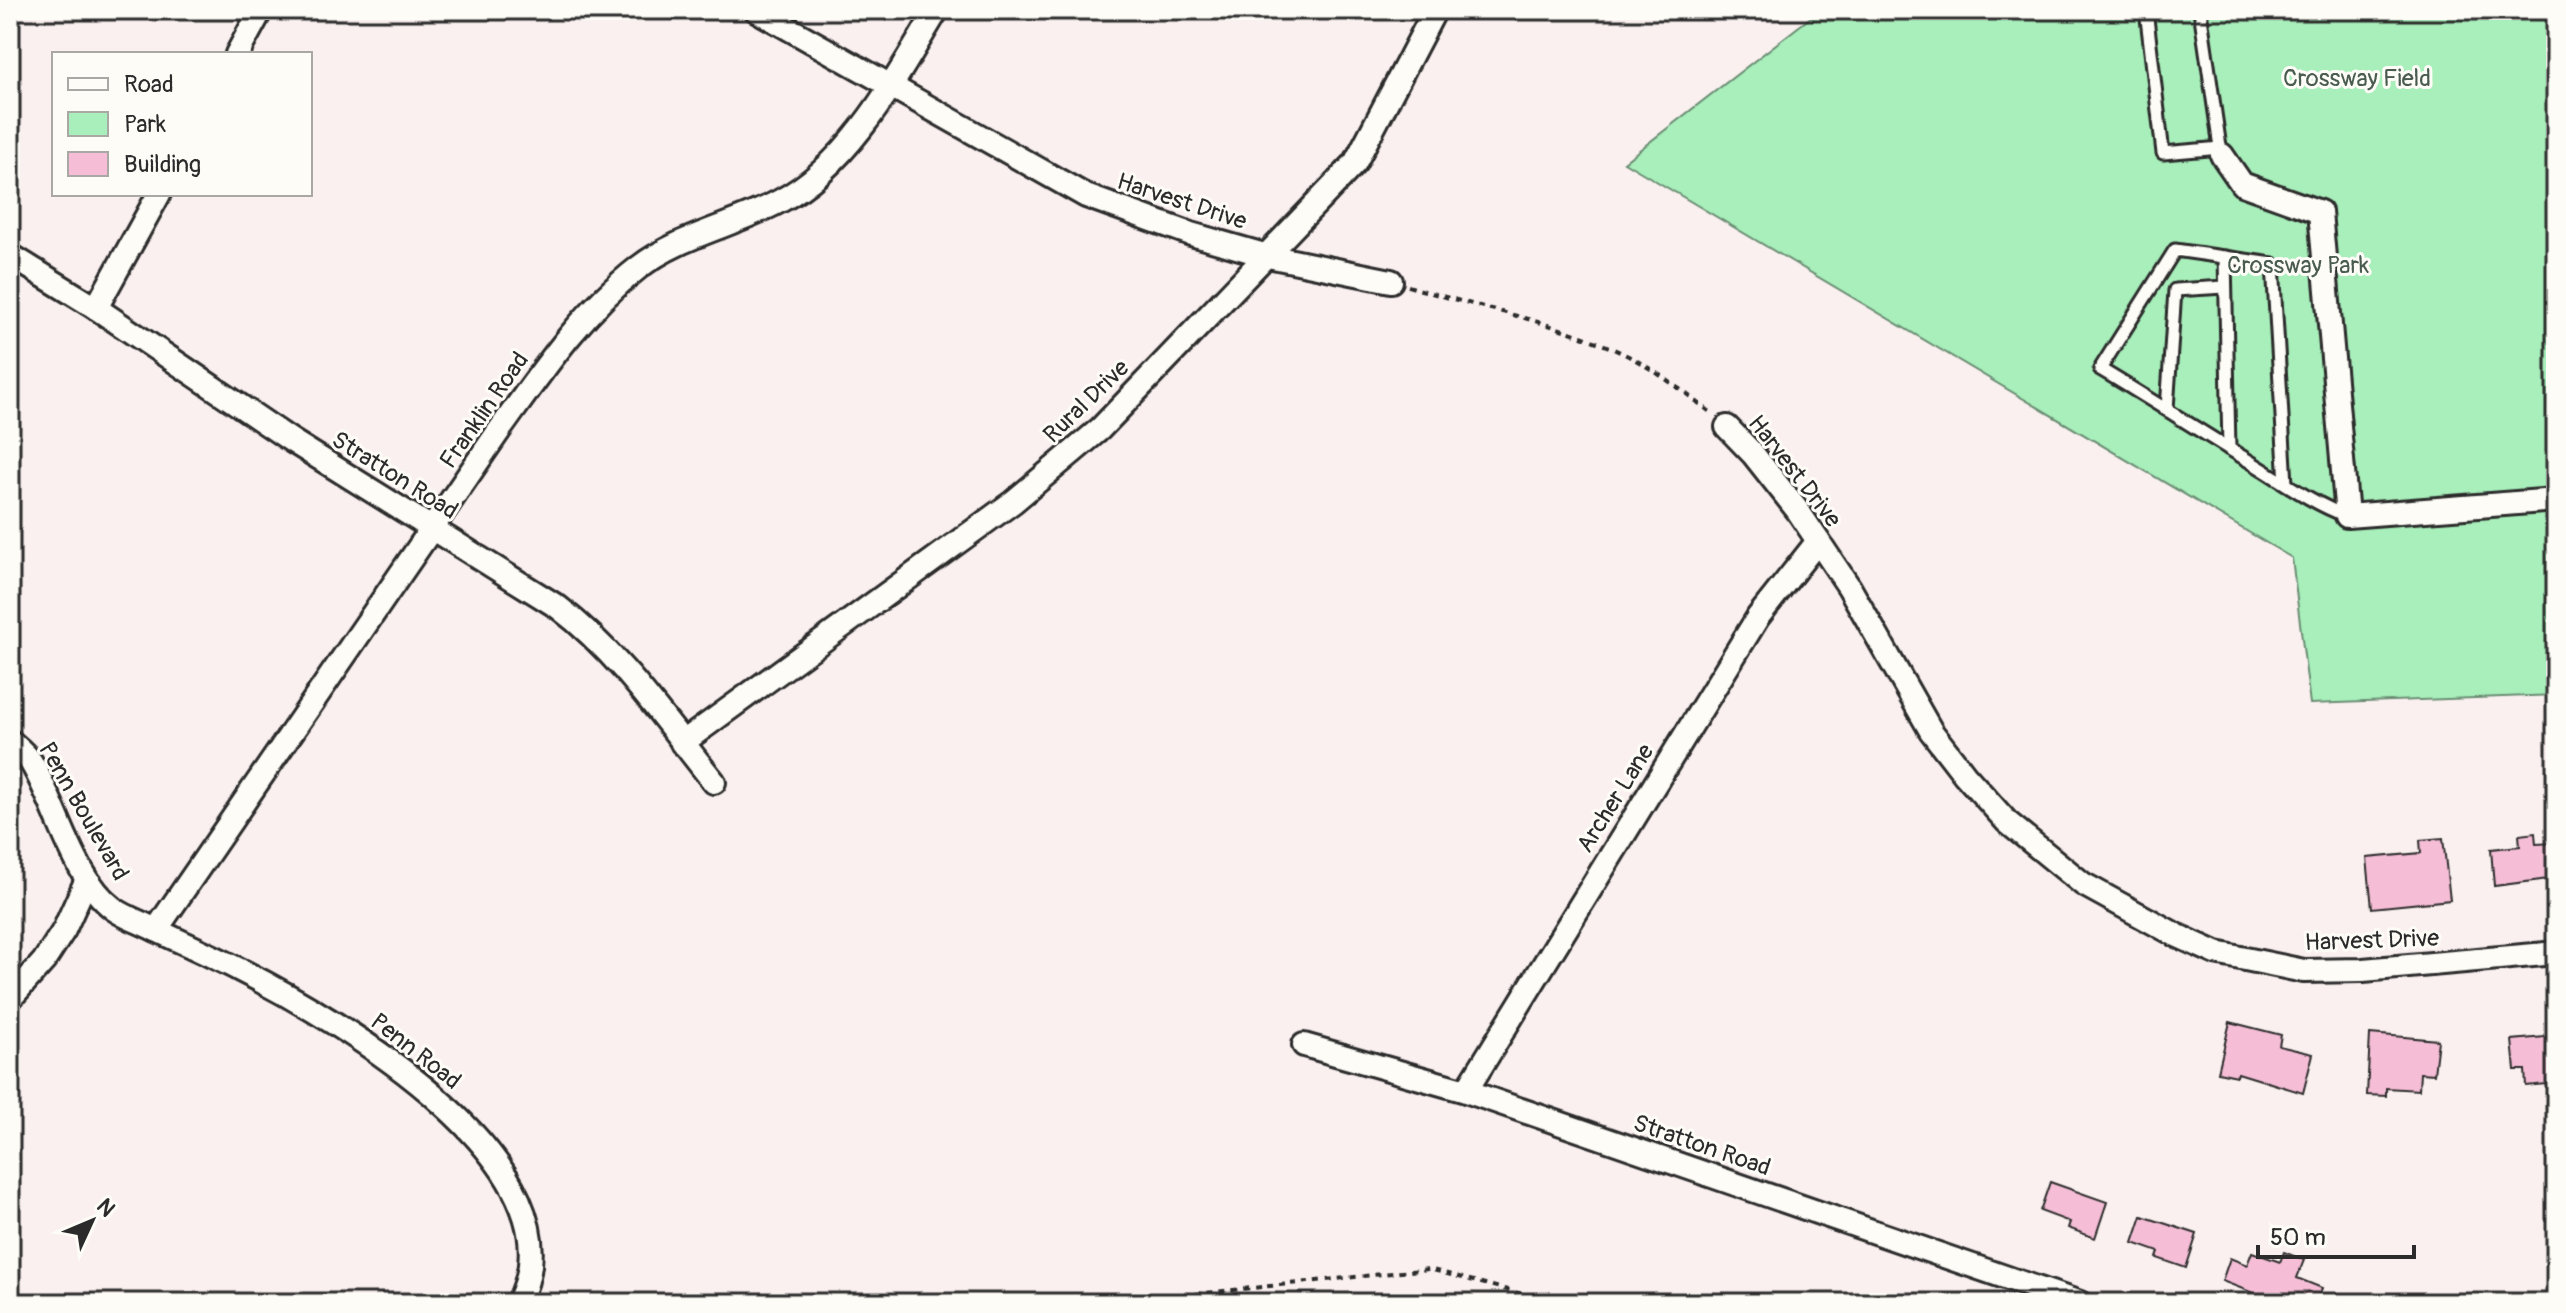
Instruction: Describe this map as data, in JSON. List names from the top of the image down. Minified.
{"streets":{"street":["Harvest Drive","Rural Drive","Franklin Road","Stratton Road","Archer Lane","Penn Boulevard","Penn Road"]},"crossings":[["Harvest Drive","Rural Drive"],["Harvest Drive","Franklin Road"],["Harvest Drive","Archer Lane"],["Rural Drive","Stratton Road"],["Franklin Road","Stratton Road"],["Franklin Road","Penn Boulevard"],["Franklin Road","Penn Road"],["Stratton Road","Archer Lane"],["Penn Boulevard","Penn Road"]],"parks":["Crossway Field","Crossway Park"],"legend":["Road","Park","Building"],"scale_bar":"50 m","north":"top right"}
